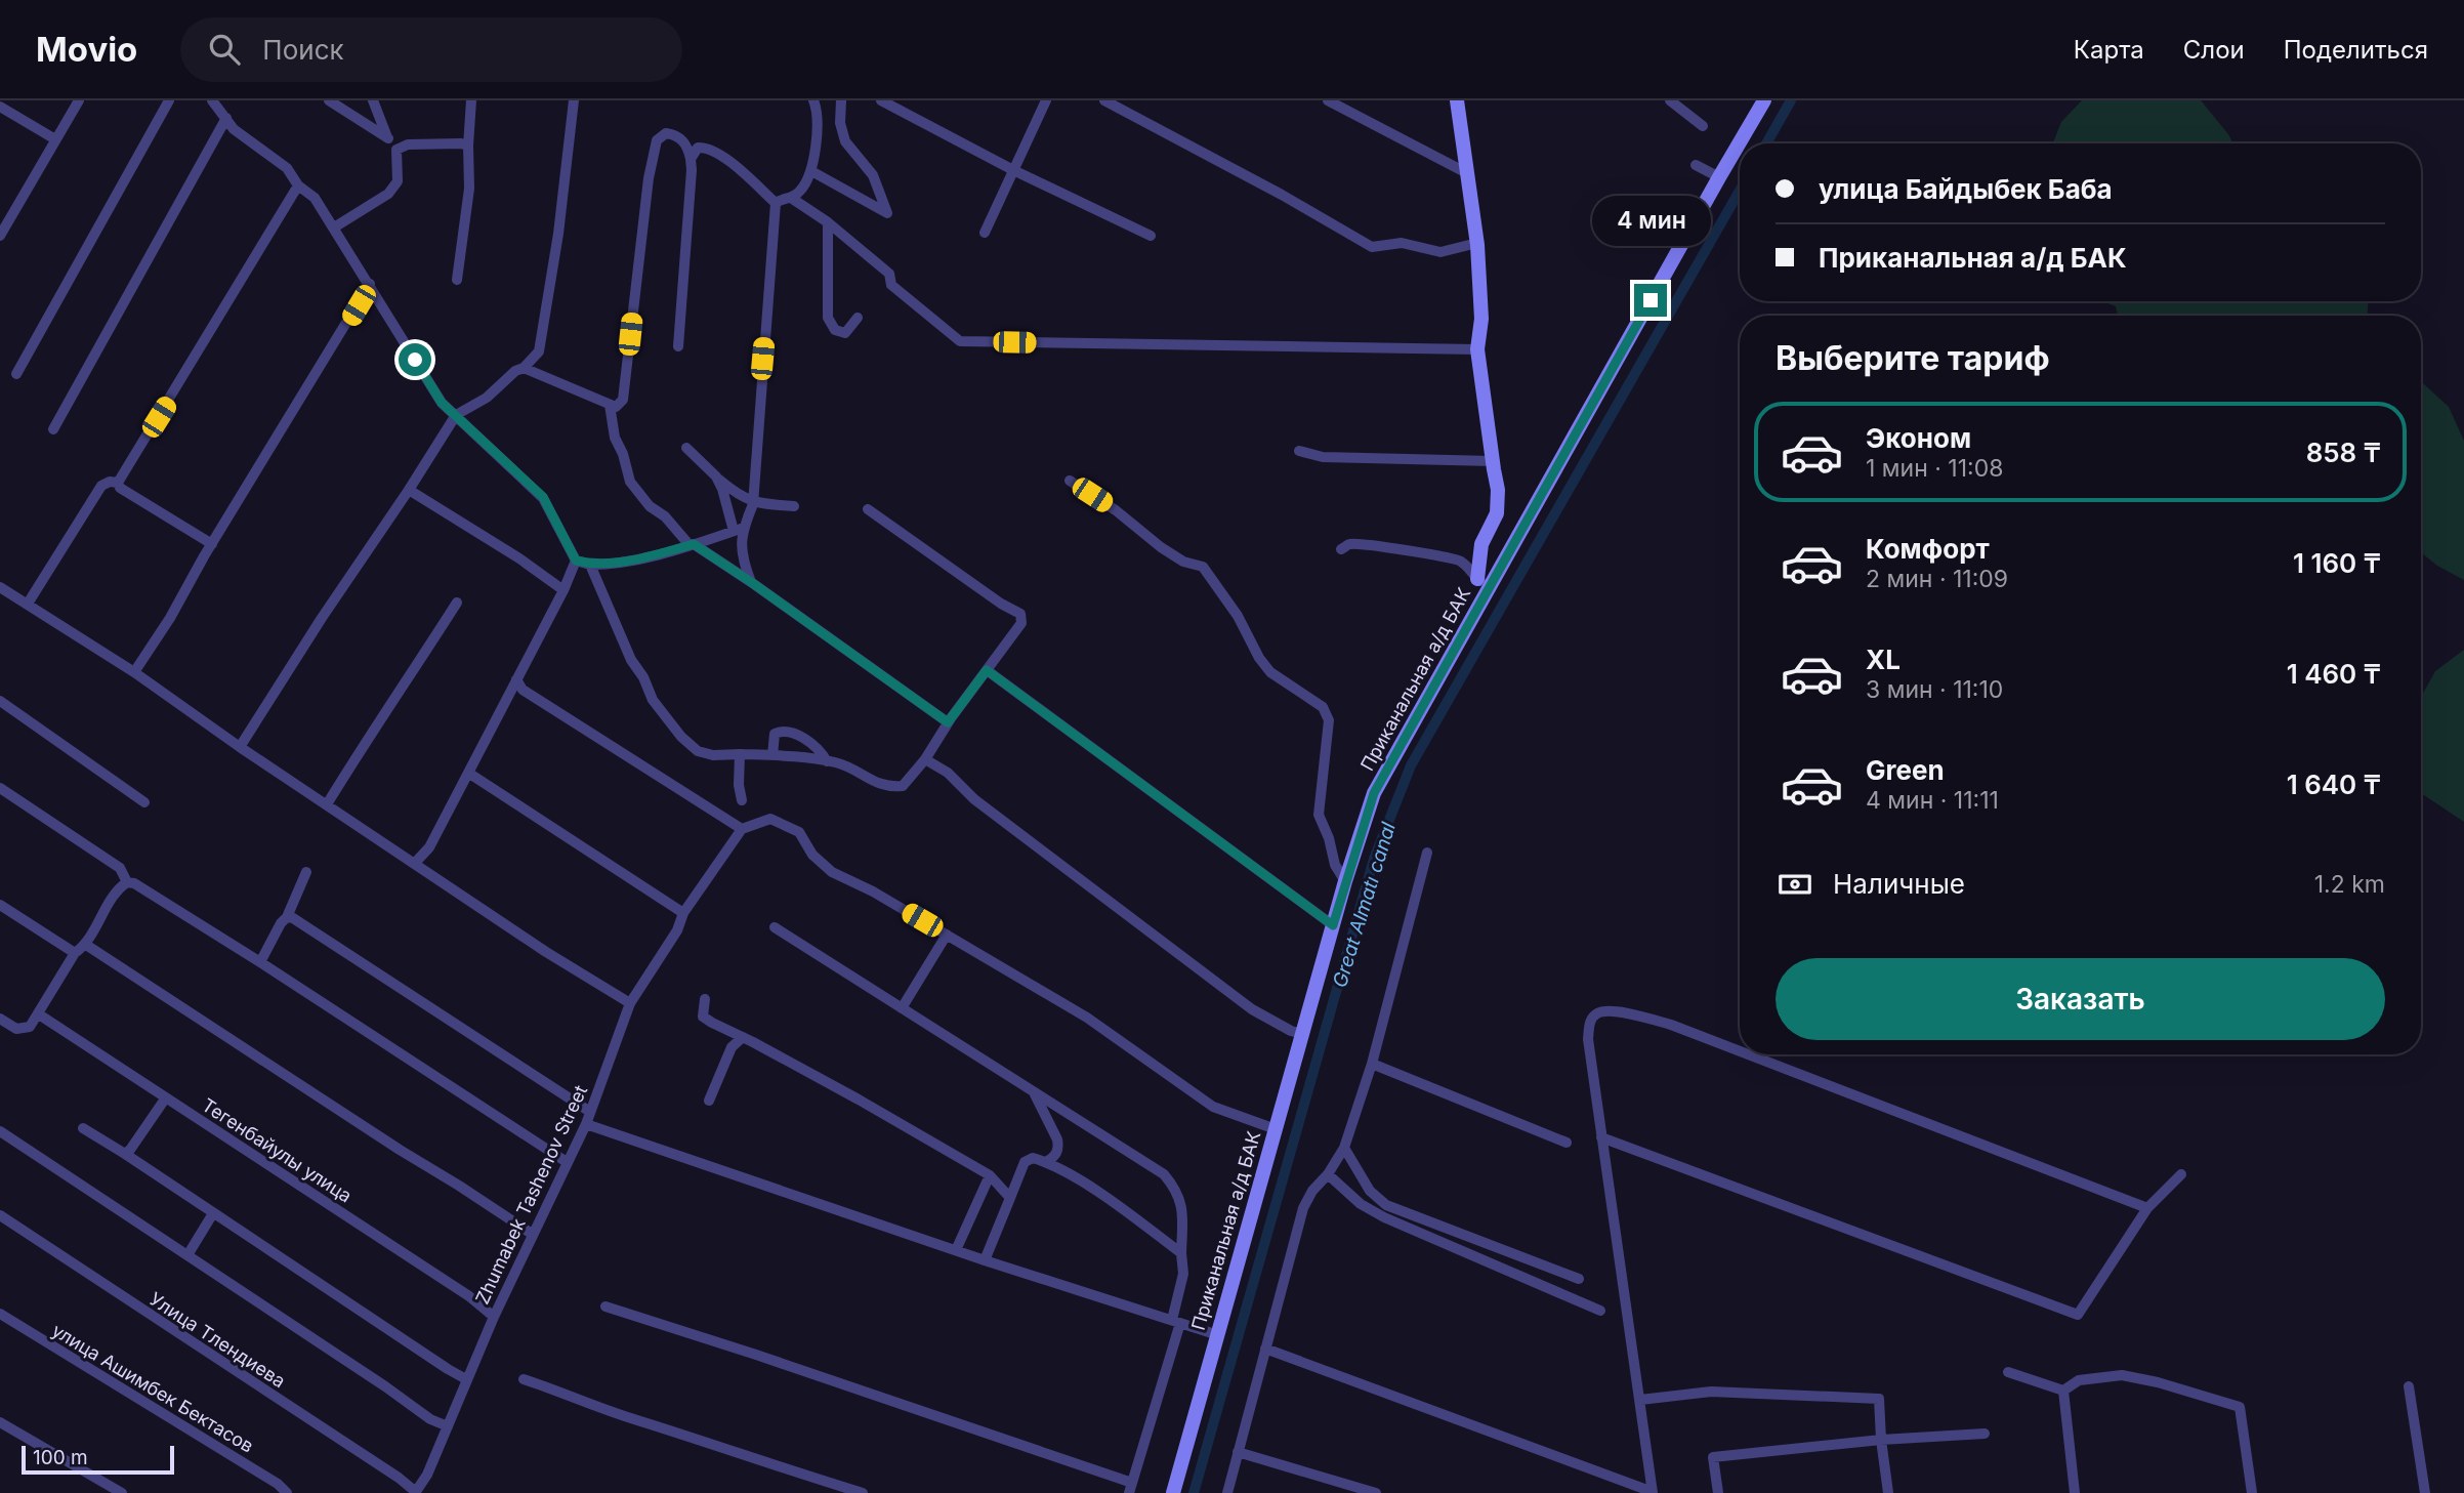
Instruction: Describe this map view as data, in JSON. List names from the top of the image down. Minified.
{"streets":{"main road":["Приканальная а/д БАК"],"street":["Тегенбайулы улица","Zhumabek Tashenov Street","Улица Тлендиева","улица Ашимбек Бектасов"]},"crossings":[["Тегенбайулы улица","Zhumabek Tashenov Street"],["Zhumabek Tashenov Street","Улица Тлендиева"]],"water":["Great Almatı canal"],"scale_bar":"100 m","page":{"header":"Movio","search":"Поиск","nav":["Карта","Слои","Поделиться"],"banner":["улица Байдыбек Баба","Приканальная а/д БАК"],"bubble":"4 мин","heading":"Выберите тариф","list":[{"name":"Эконом","note":"1 мин · 11:08","value":"858 ₸"},{"name":"Комфорт","note":"2 мин · 11:09","value":"1 160 ₸"},{"name":"XL","note":"3 мин · 11:10","value":"1 460 ₸"},{"name":"Green","note":"4 мин · 11:11","value":"1 640 ₸"}],"pay":["Наличные","1.2 km"],"buttons":"Заказать","scale":"100 m"}}
